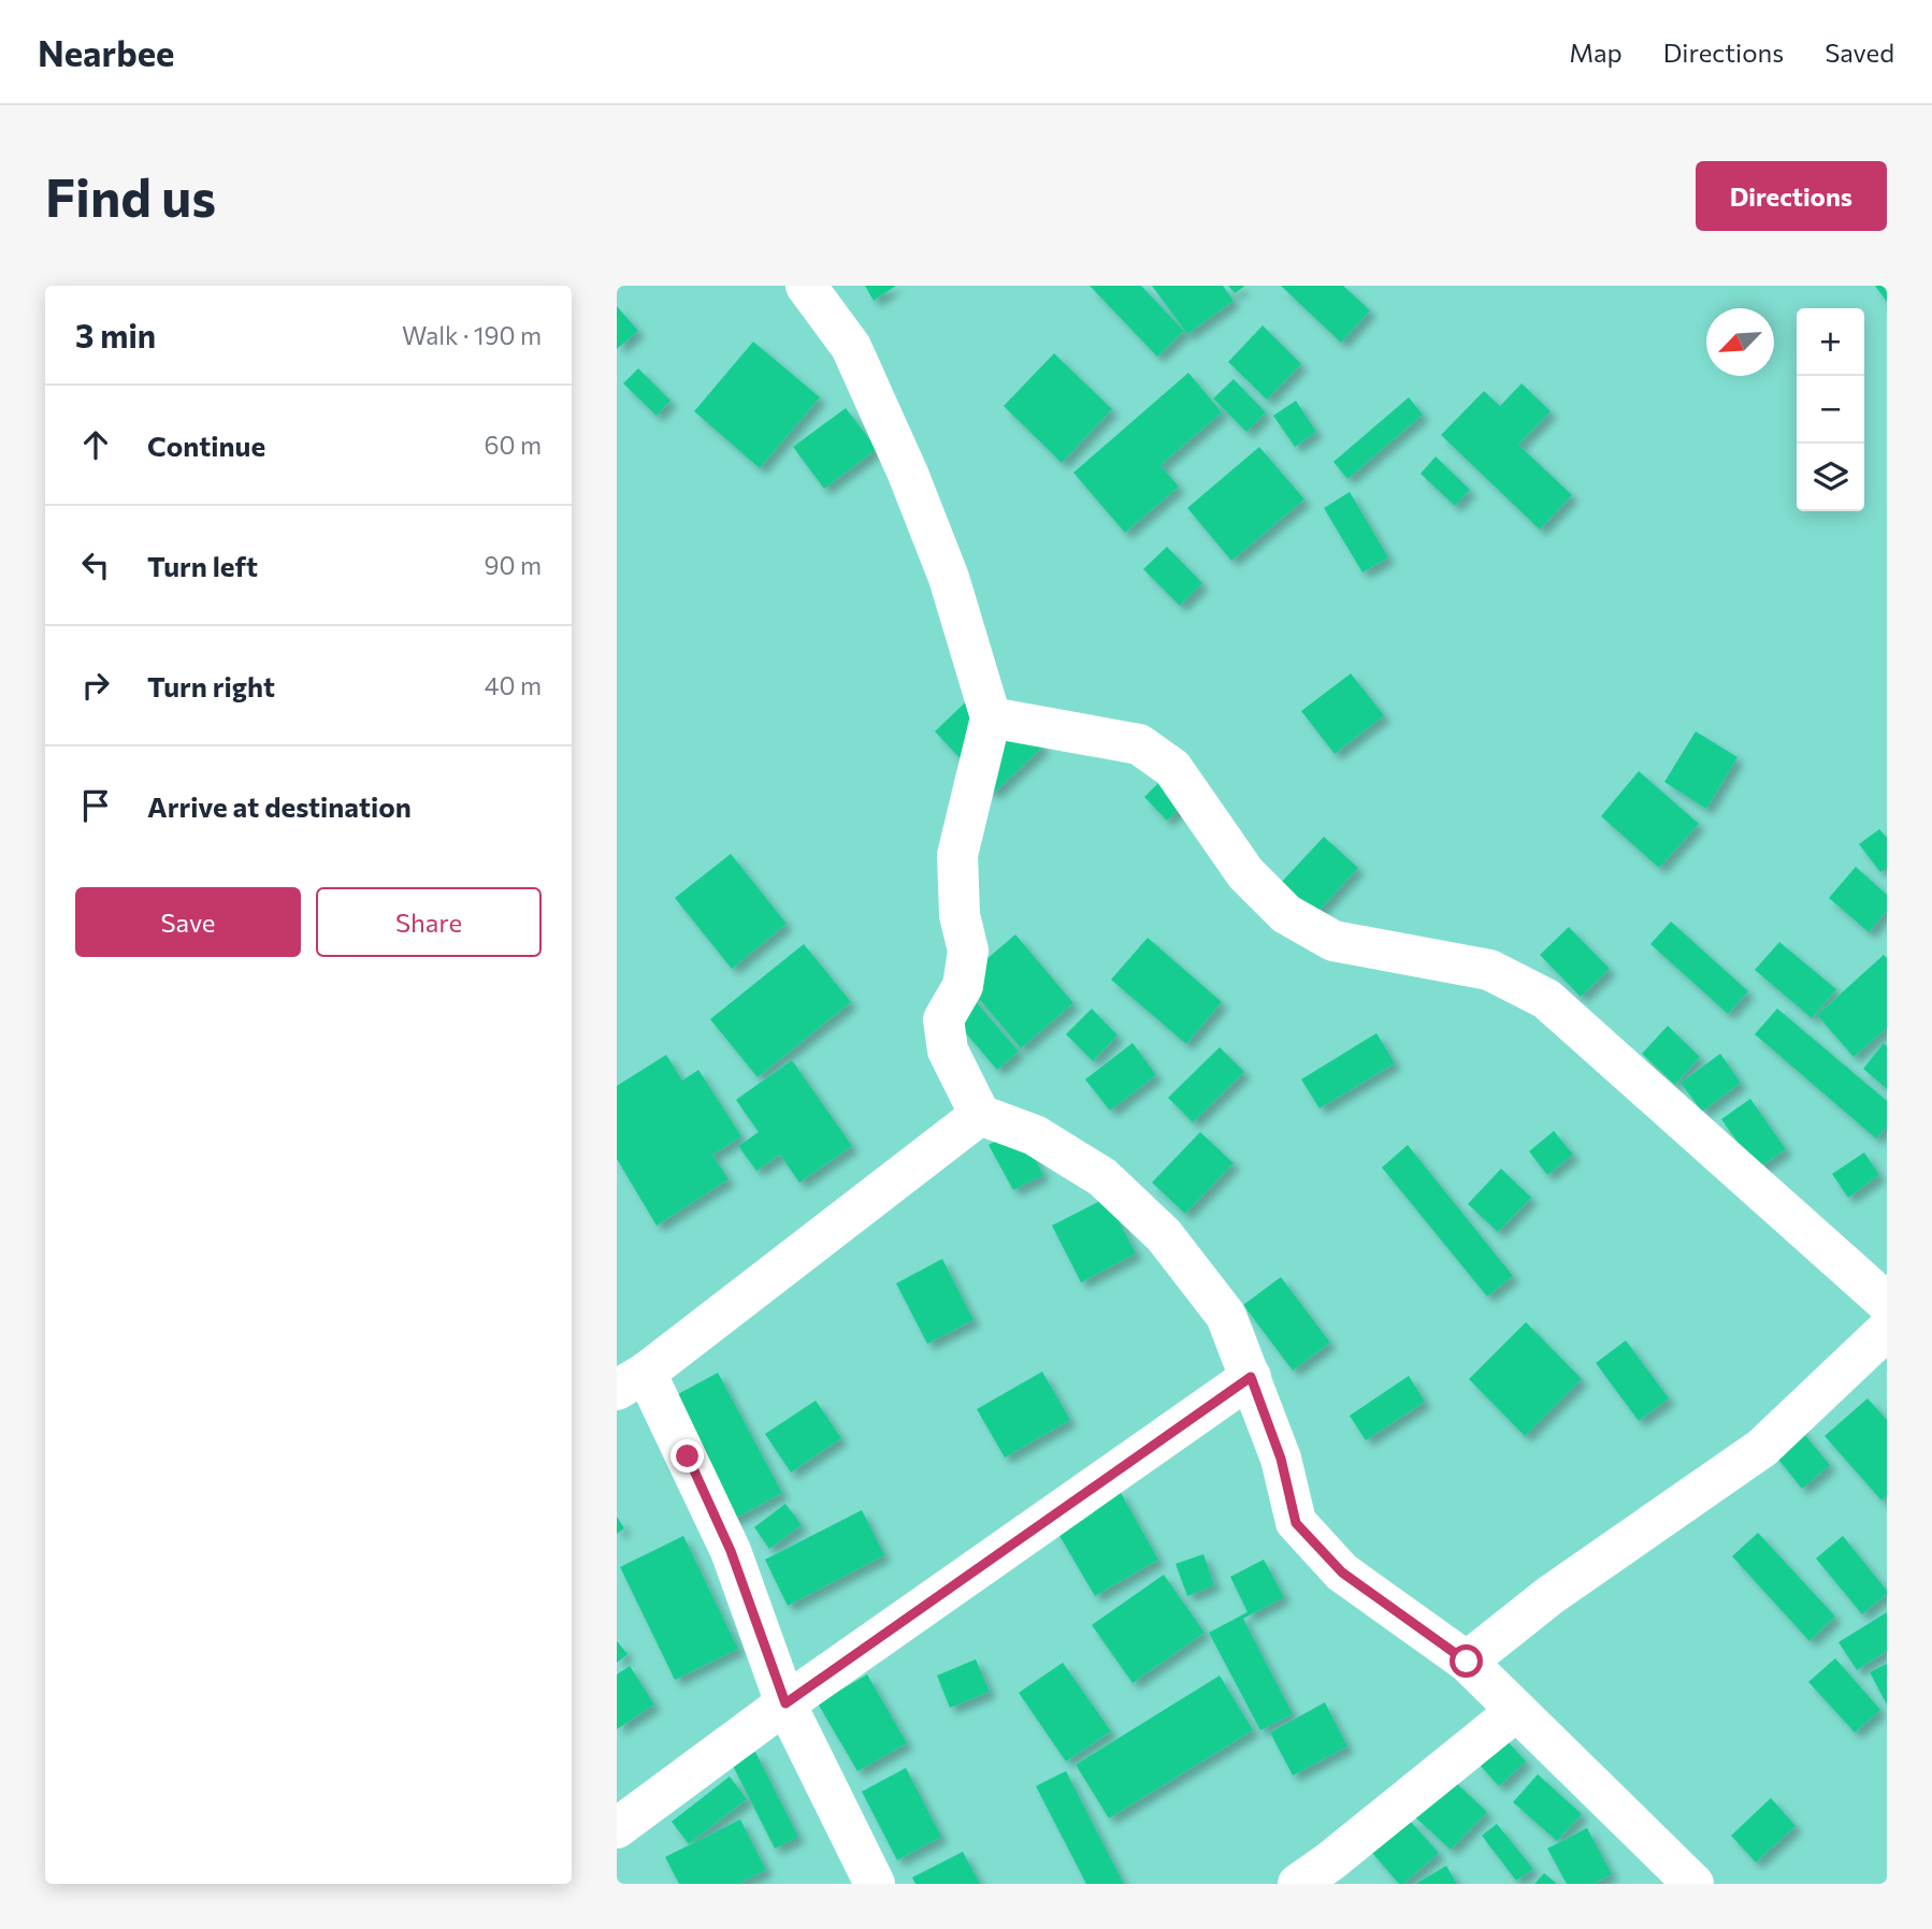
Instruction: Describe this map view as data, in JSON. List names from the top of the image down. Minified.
{"north":"bottom left","page":{"header":"Nearbee","nav":["Map","Directions","Saved"],"buttons":["Directions",["Save","Share"]],"title":"Find us","heading":["3 min","Walk · 190 m"],"map_buttons":["+","−"],"list":[["Continue","60 m"],["Turn left","90 m"],["Turn right","40 m"],"Arrive at destination"]}}
